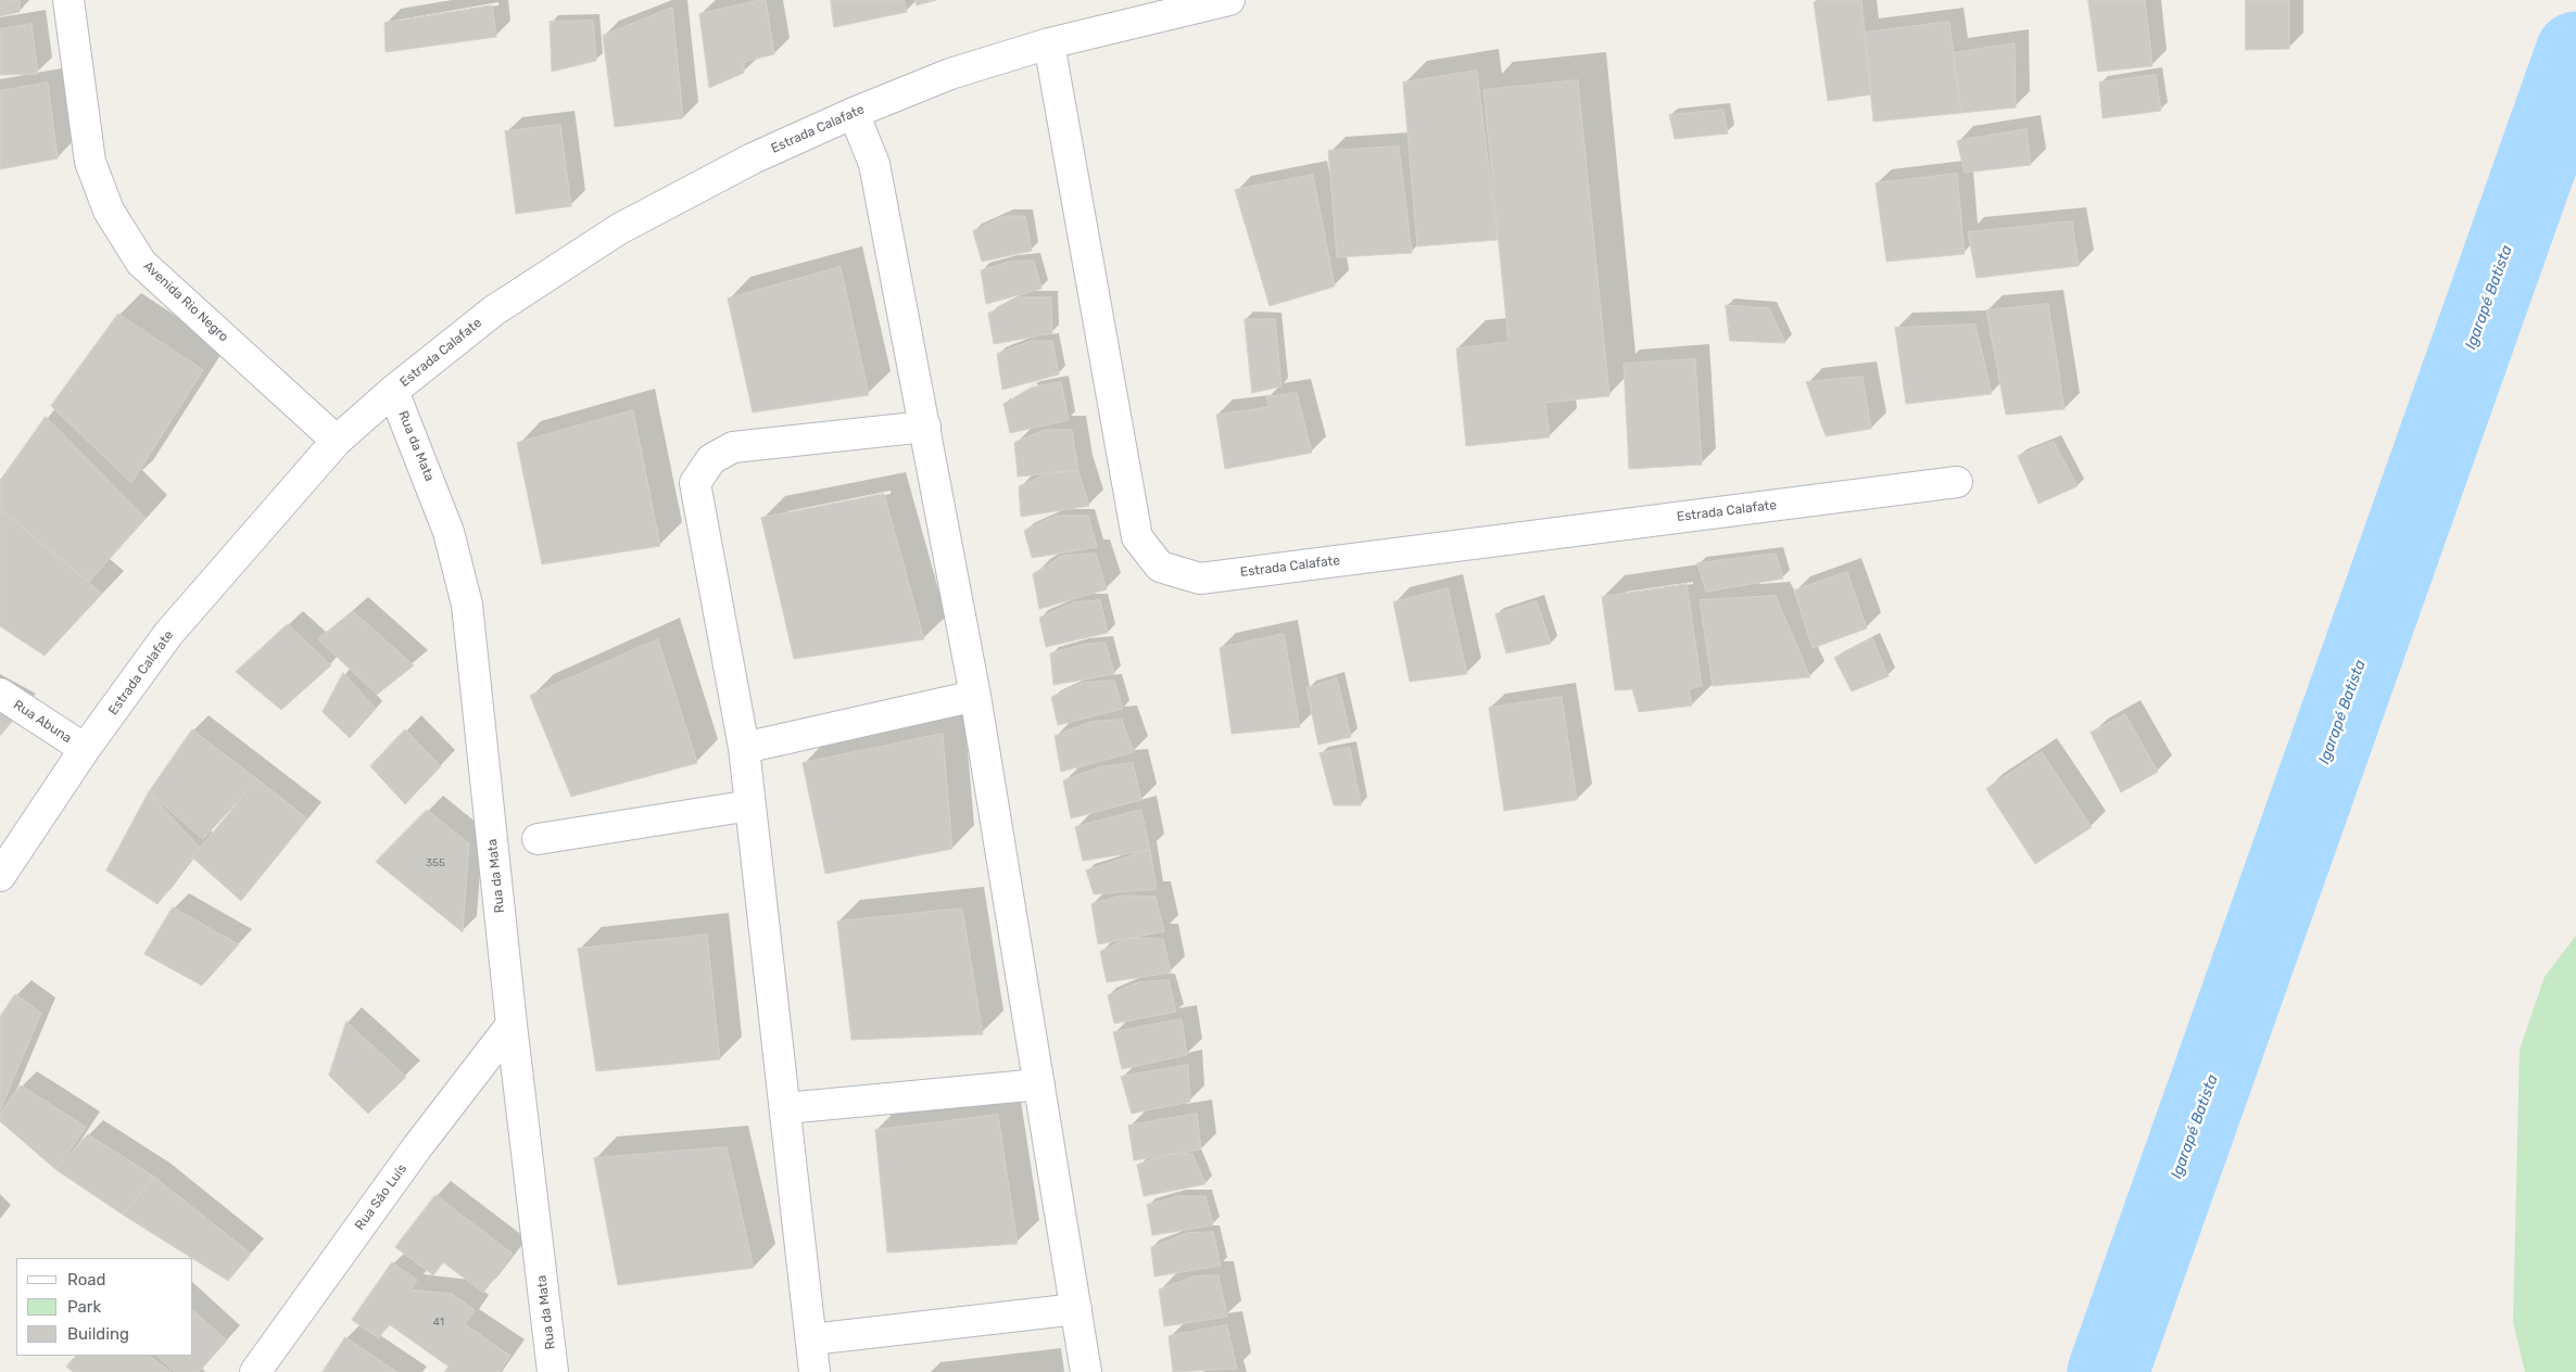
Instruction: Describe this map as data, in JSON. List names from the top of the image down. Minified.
{"streets":{"street":["Estrada Calafate","Avenida Rio Negro","Rua da Mata","Rua Abuna","Rua São Luís"]},"crossings":[["Estrada Calafate","Avenida Rio Negro"],["Estrada Calafate","Rua da Mata"],["Estrada Calafate","Rua Abuna"],["Rua da Mata","Rua São Luís"]],"water":["Igarapé Batista"],"house_numbers":["355","41"],"legend":["Road","Park","Building"]}
